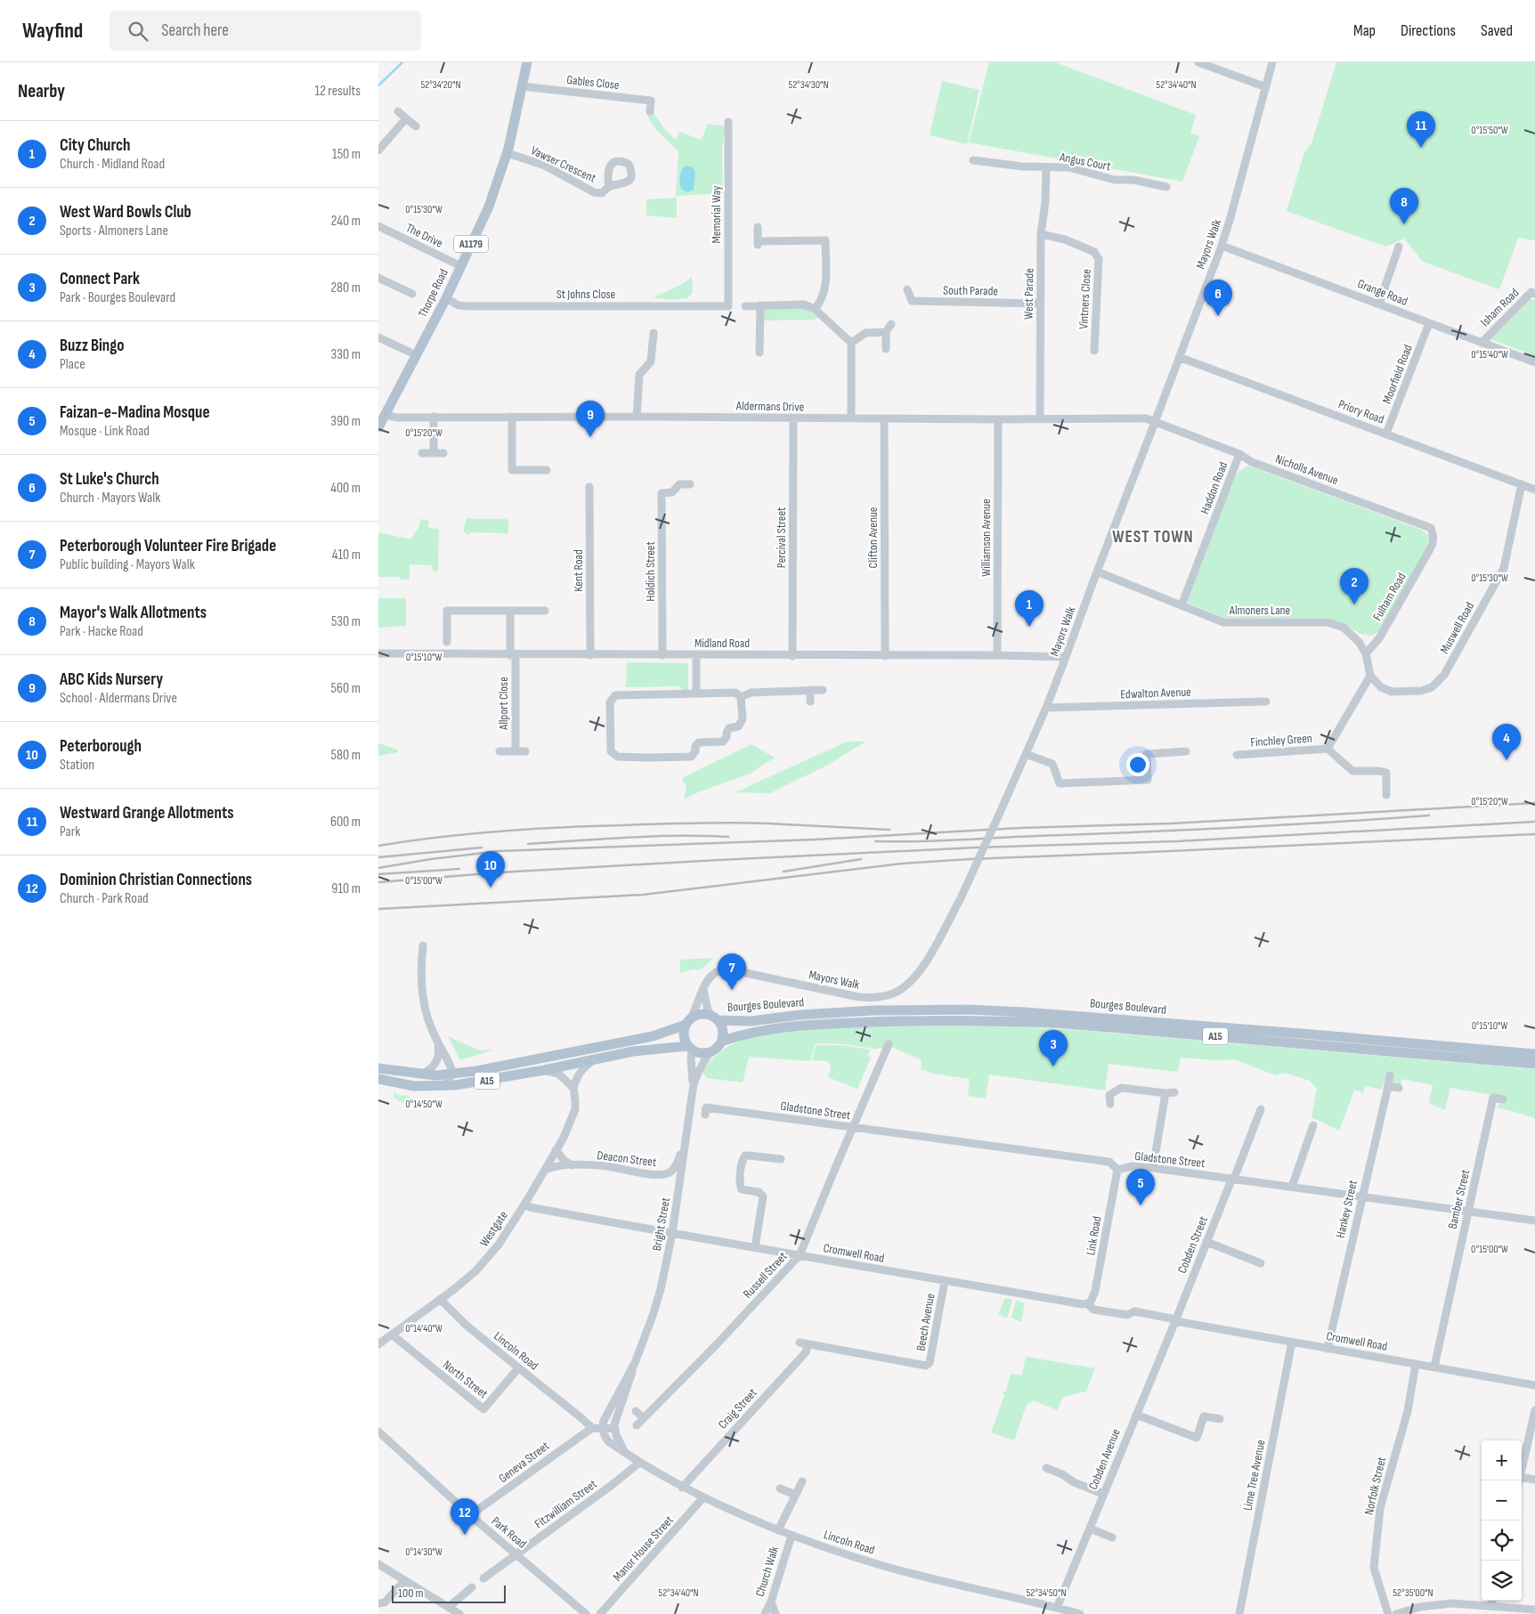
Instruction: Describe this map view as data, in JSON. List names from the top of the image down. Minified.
{"streets":{"main road":["A1179","Thorpe Road","Bourges Boulevard","A15"],"street":["Gables Close","Angus Court","Vawser Crescent","Memorial Way","The Drive","Mayors Walk","South Parade","Grange Road","St Johns Close","West Parade","Vintners Close","Isham Road","Moorfield Road","Aldermans Drive","Priory Road","Nicholls Avenue","Haddon Road","Percival Street","Clifton Avenue","Williamson Avenue","Kent Road","Holdich Street","Fulham Road","Almoners Lane","Muswell Road","Midland Road","Edwalton Avenue","Allport Close","Finchley Green","Gladstone Street","Deacon Street","Bamber Street","Hankey Street","Bright Street","Westgate","Link Road","Cobden Street","Cromwell Road","Russell Street","Beech Avenue","Lincoln Road","North Street","Craig Street","Cobden Avenue","Geneva Street","Lime Tree Avenue","Norfolk Street","Fitzwilliam Street","Park Road","Manor House Street","Church Walk"]},"crossings":[["Gables Close","Thorpe Road"],["Angus Court","West Parade"],["Vawser Crescent","Thorpe Road"],["Memorial Way","St Johns Close"],["The Drive","Thorpe Road"],["Mayors Walk","Grange Road"],["Mayors Walk","Aldermans Drive"],["Mayors Walk","Priory Road"],["Mayors Walk","Nicholls Avenue"],["Mayors Walk","Almoners Lane"],["Mayors Walk","Midland Road"],["Mayors Walk","Edwalton Avenue"],["Mayors Walk","Bourges Boulevard"],["Mayors Walk","A15"],["Mayors Walk","Bright Street"],["South Parade","West Parade"],["Grange Road","Isham Road"],["Grange Road","Moorfield Road"],["Thorpe Road","St Johns Close"],["Thorpe Road","Aldermans Drive"],["West Parade","Vintners Close"],["West Parade","Aldermans Drive"],["Moorfield Road","Priory Road"],["Aldermans Drive","Nicholls Avenue"],["Aldermans Drive","Percival Street"],["Aldermans Drive","Clifton Avenue"],["Aldermans Drive","Williamson Avenue"],["Priory Road","Muswell Road"],["Nicholls Avenue","Haddon Road"],["Nicholls Avenue","Fulham Road"],["Haddon Road","Almoners Lane"],["Percival Street","Midland Road"],["Clifton Avenue","Midland Road"],["Williamson Avenue","Midland Road"],["Kent Road","Midland Road"],["Holdich Street","Midland Road"],["Fulham Road","Almoners Lane"],["Muswell Road","Finchley Green"],["Midland Road","Allport Close"],["Bourges Boulevard","A15"],["Bourges Boulevard","Bright Street"],["A15","Bright Street"],["Gladstone Street","Bamber Street"],["Gladstone Street","Hankey Street"],["Gladstone Street","Link Road"],["Gladstone Street","Cobden Street"],["Gladstone Street","Russell Street"],["Deacon Street","Bright Street"],["Deacon Street","Westgate"],["Bamber Street","Cromwell Road"],["Hankey Street","Cromwell Road"],["Bright Street","Cromwell Road"],["Bright Street","Lincoln Road"],["Westgate","Cromwell Road"],["Westgate","Lincoln Road"],["Westgate","North Street"],["Link Road","Cromwell Road"],["Cobden Street","Cromwell Road"],["Cobden Street","Cobden Avenue"],["Cromwell Road","Russell Street"],["Cromwell Road","Beech Avenue"],["Cromwell Road","Cobden Avenue"],["Cromwell Road","Lime Tree Avenue"],["Cromwell Road","Norfolk Street"],["Beech Avenue","Craig Street"],["Lincoln Road","North Street"],["Lincoln Road","Craig Street"],["Lincoln Road","Cobden Avenue"],["Lincoln Road","Geneva Street"],["Lincoln Road","Fitzwilliam Street"],["Lincoln Road","Manor House Street"],["Lincoln Road","Church Walk"],["Geneva Street","Park Road"],["Fitzwilliam Street","Park Road"]],"districts":["WEST TOWN"],"scale_bar":"100 m","page":{"header":"Wayfind","search":"Search here","nav":["Map","Directions","Saved"],"heading":["Nearby","12 results"],"pins":["11","8","6","9","2","1","4","10","7","3","5","12"],"list":[{"mark":"1","name":"City Church","note":"Church · Midland Road","value":"150 m"},{"mark":"2","name":"West Ward Bowls Club","note":"Sports · Almoners Lane","value":"240 m"},{"mark":"3","name":"Connect Park","note":"Park · Bourges Boulevard","value":"280 m"},{"mark":"4","name":"Buzz Bingo","note":"Place","value":"330 m"},{"mark":"5","name":"Faizan-e-Madina Mosque","note":"Mosque · Link Road","value":"390 m"},{"mark":"6","name":"St Luke's Church","note":"Church · Mayors Walk","value":"400 m"},{"mark":"7","name":"Peterborough Volunteer Fire Brigade","note":"Public building · Mayors Walk","value":"410 m"},{"mark":"8","name":"Mayor's Walk Allotments","note":"Park · Hacke Road","value":"530 m"},{"mark":"9","name":"ABC Kids Nursery","note":"School · Aldermans Drive","value":"560 m"},{"mark":"10","name":"Peterborough","note":"Station","value":"580 m"},{"mark":"11","name":"Westward Grange Allotments","note":"Park","value":"600 m"},{"mark":"12","name":"Dominion Christian Connections","note":"Church · Park Road","value":"910 m"}],"map_buttons":["+","−"],"scale":"100 m"},"coordinates":["52°34'20\"N","52°34'30\"N","52°34'40\"N","0°15'50\"W","0°15'30\"W","0°15'40\"W","0°15'20\"W","0°15'10\"W","0°15'00\"W","0°14'50\"W","0°14'40\"W","0°14'30\"W","52°34'50\"N","52°35'00\"N"]}
